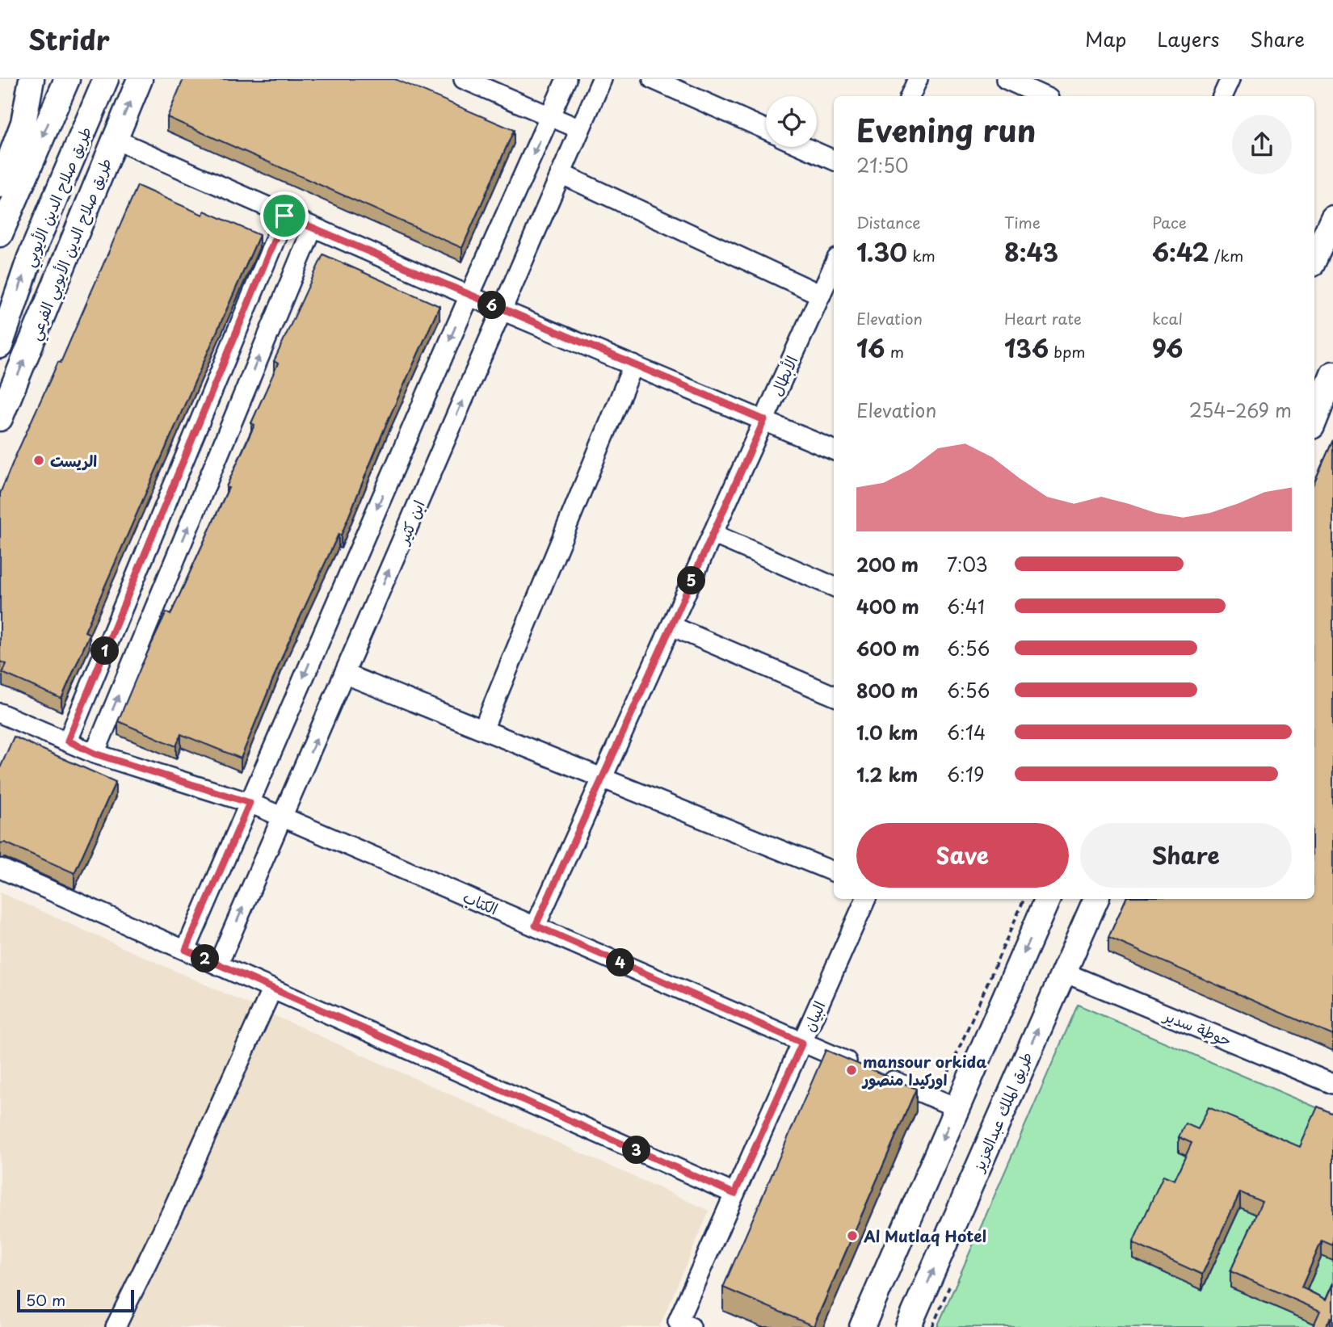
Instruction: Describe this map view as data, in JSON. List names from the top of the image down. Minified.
{"streets":{"main road":["طريق صلاح الدين الأيوبي","طريق صلاح الدين الأيوبي الفرعي","طريق الملك عبدالعزيز"],"street":["الأبطال","ابن كثير","الكتاب","البيان","حوطة سدير"]},"crossings":[["الأبطال","الكتاب"],["ابن كثير","الكتاب"],["الكتاب","البيان"],["حوطة سدير","طريق الملك عبدالعزيز"]],"places":["الريست","mansour orkida اوركيدا منصور","Al Mutlaq Hotel"],"scale_bar":"50 m","page":{"header":"Stridr","nav":["Map","Layers","Share"],"heading":["Evening run","21:50"],"stats":[["Distance","1.30 km"],["Time","8:43"],["Pace","6:42 /km"],["Elevation","16 m"],["Heart rate","136 bpm"],["kcal","96"]],"pins":["6","5","1","2","4","3"],"chart":["Elevation","254–269 m"],"list":[{"name":"200 m","note":"7:03"},{"name":"400 m","note":"6:41"},{"name":"600 m","note":"6:56"},{"name":"800 m","note":"6:56"},{"name":"1.0 km","note":"6:14"},{"name":"1.2 km","note":"6:19"}],"buttons":["Save","Share"],"scale":"50 m"}}
